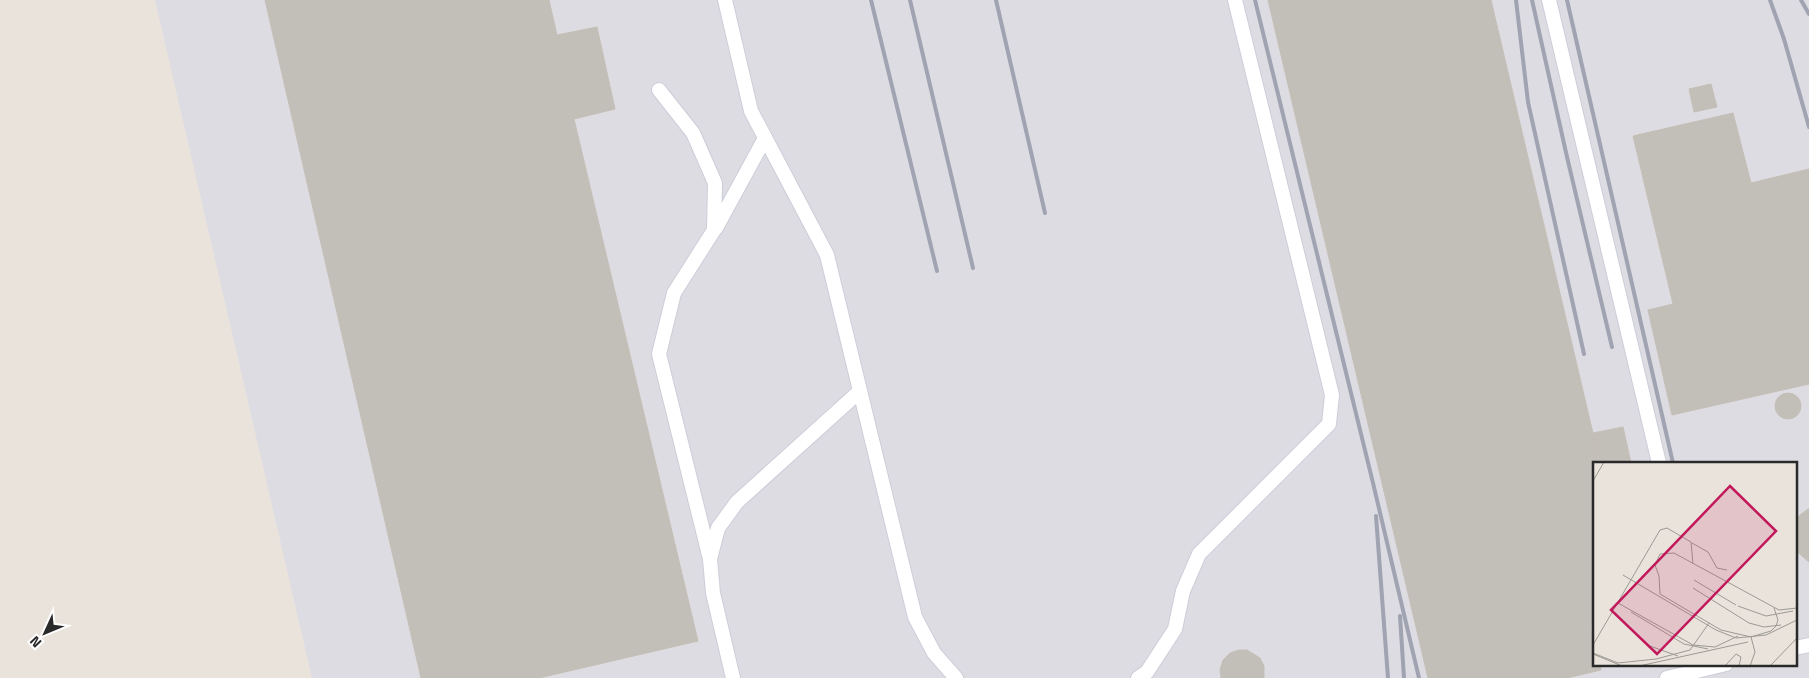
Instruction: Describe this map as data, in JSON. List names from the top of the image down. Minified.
{"north":"bottom left"}
